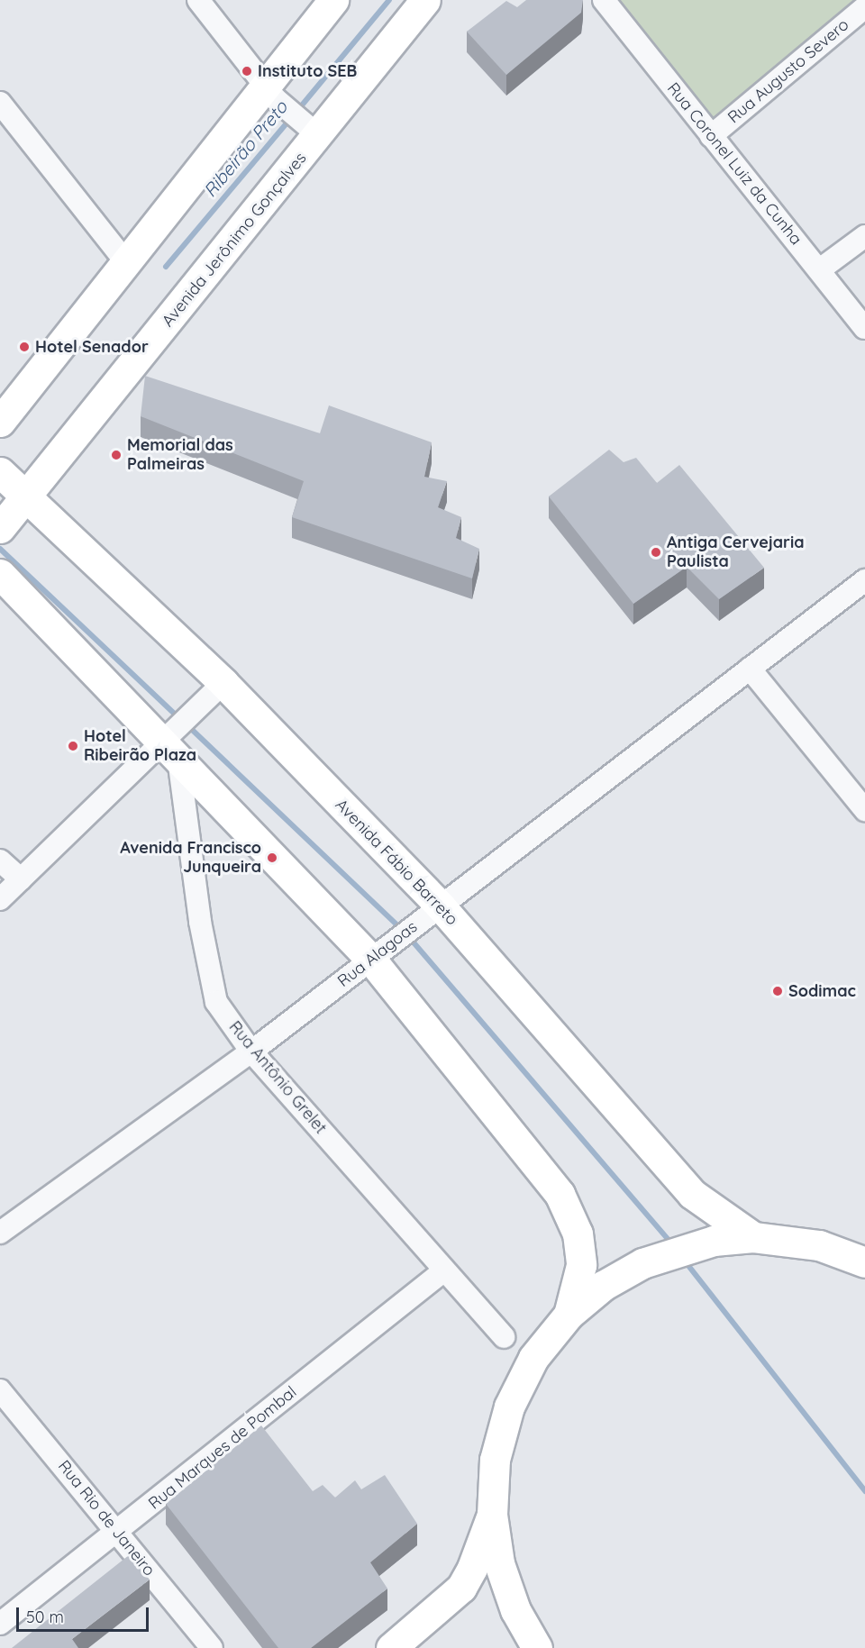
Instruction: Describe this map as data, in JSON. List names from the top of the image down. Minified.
{"streets":{"main road":["Avenida Jerônimo Gonçalves","Avenida Fábio Barreto"],"street":["Rua Augusto Severo","Rua Coronel Luiz da Cunha","Rua Alagoas","Rua Antônio Grelet","Rua Marques de Pombal","Rua Rio de Janeiro"]},"crossings":[["Rua Augusto Severo","Rua Coronel Luiz da Cunha"],["Avenida Jerônimo Gonçalves","Avenida Fábio Barreto"],["Avenida Fábio Barreto","Rua Alagoas"],["Rua Alagoas","Rua Antônio Grelet"],["Rua Antônio Grelet","Rua Marques de Pombal"],["Rua Marques de Pombal","Rua Rio de Janeiro"]],"water":["Ribeirão Preto"],"places":["Instituto SEB","Hotel Senador","Memorial das Palmeiras","Antiga Cervejaria Paulista","Hotel Ribeirão Plaza","Avenida Francisco Junqueira","Sodimac"],"scale_bar":"50 m"}
